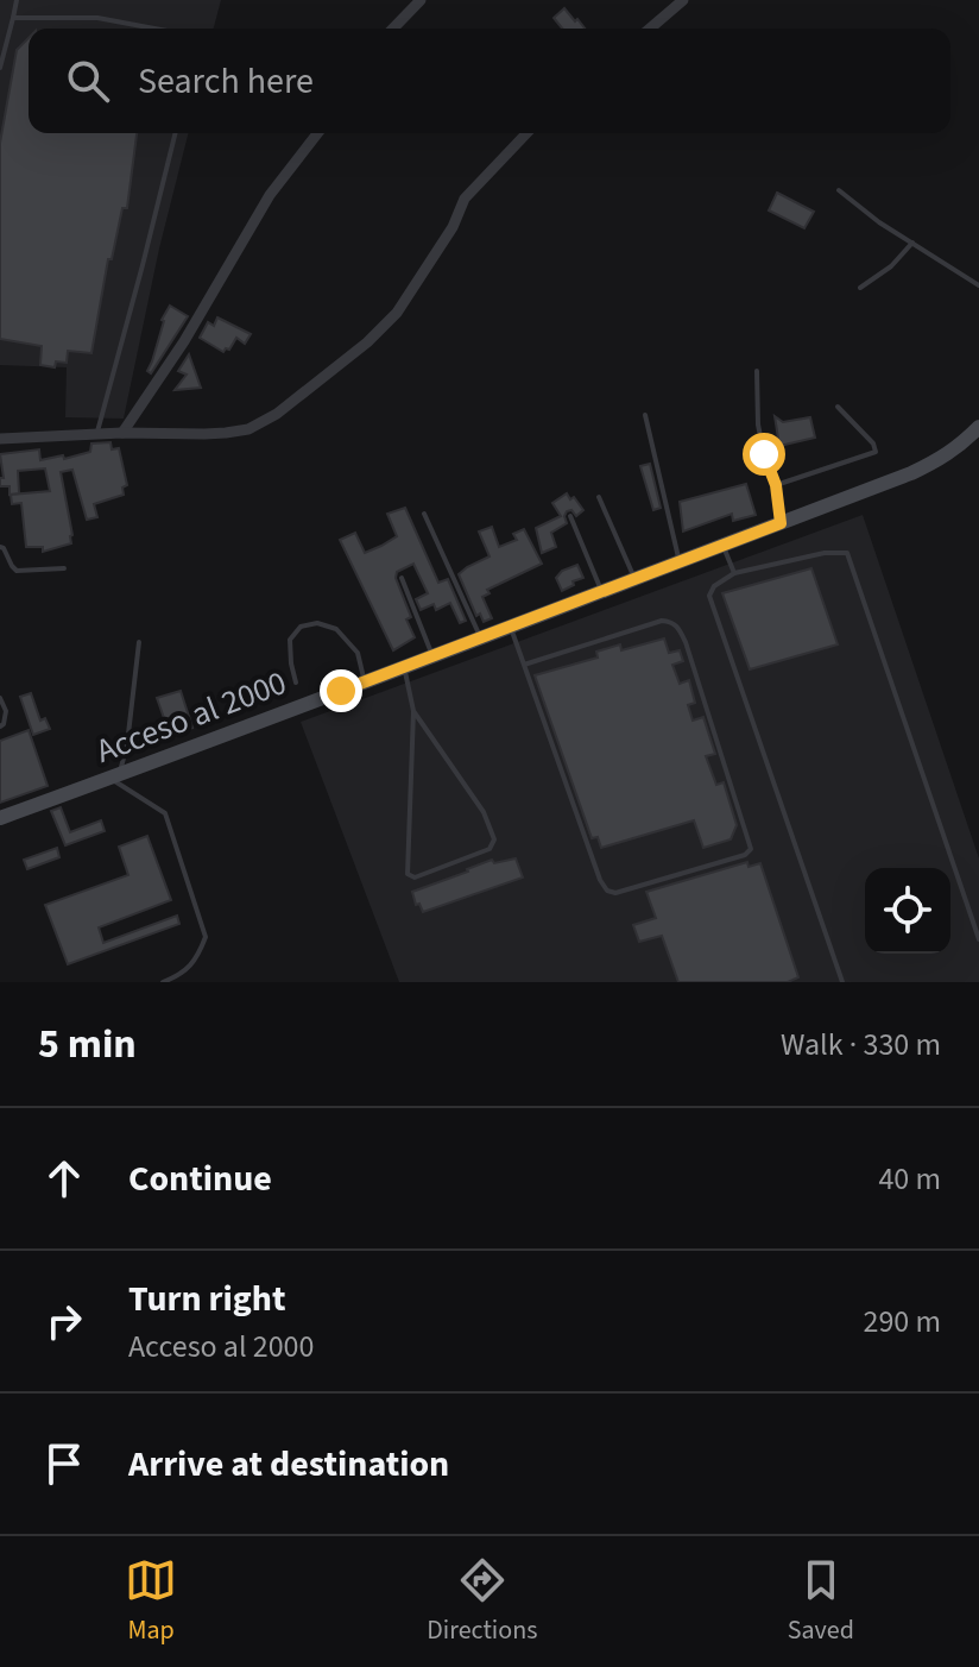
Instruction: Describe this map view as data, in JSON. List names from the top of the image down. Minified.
{"streets":{"street":["Acceso al 2000"]},"page":{"search":"Search here","heading":["5 min","Walk · 330 m"],"list":[["Continue","40 m"],["Turn right","Acceso al 2000","290 m"],"Arrive at destination"],"nav":["Map","Directions","Saved"]}}
